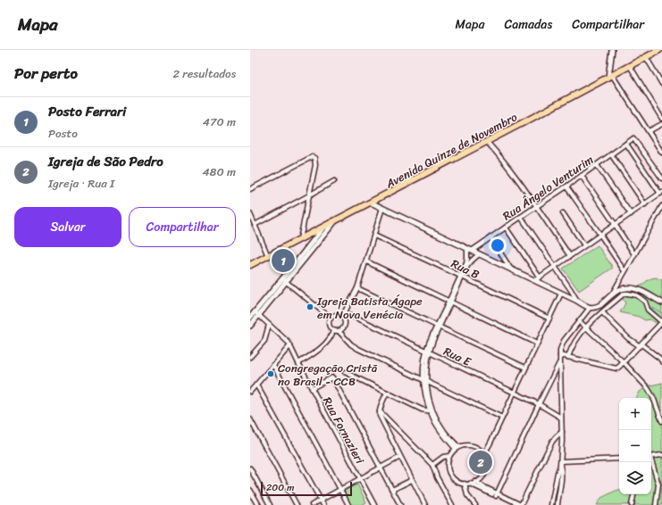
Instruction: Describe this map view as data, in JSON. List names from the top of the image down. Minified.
{"streets":{"main road":["Avenida Quinze de Novembro"],"street":["Rua Ângelo Venturim","Rua B","Rua E","Rua Fornazieri"]},"places":["Igreja Batista Ágape em Nova Venécia","Congregação Cristã no Brasil - CCB"],"scale_bar":"200 m","page":{"header":"Mapa","nav":["Mapa","Camadas","Compartilhar"],"heading":["Por perto","2 resultados"],"list":[{"mark":"1","name":"Posto Ferrari","note":"Posto","value":"470 m"},{"mark":"2","name":"Igreja de São Pedro","note":"Igreja · Rua I","value":"480 m"}],"buttons":["Salvar","Compartilhar"],"pins":["1","2"],"map_buttons":["+","−"],"scale":"200 m"}}
